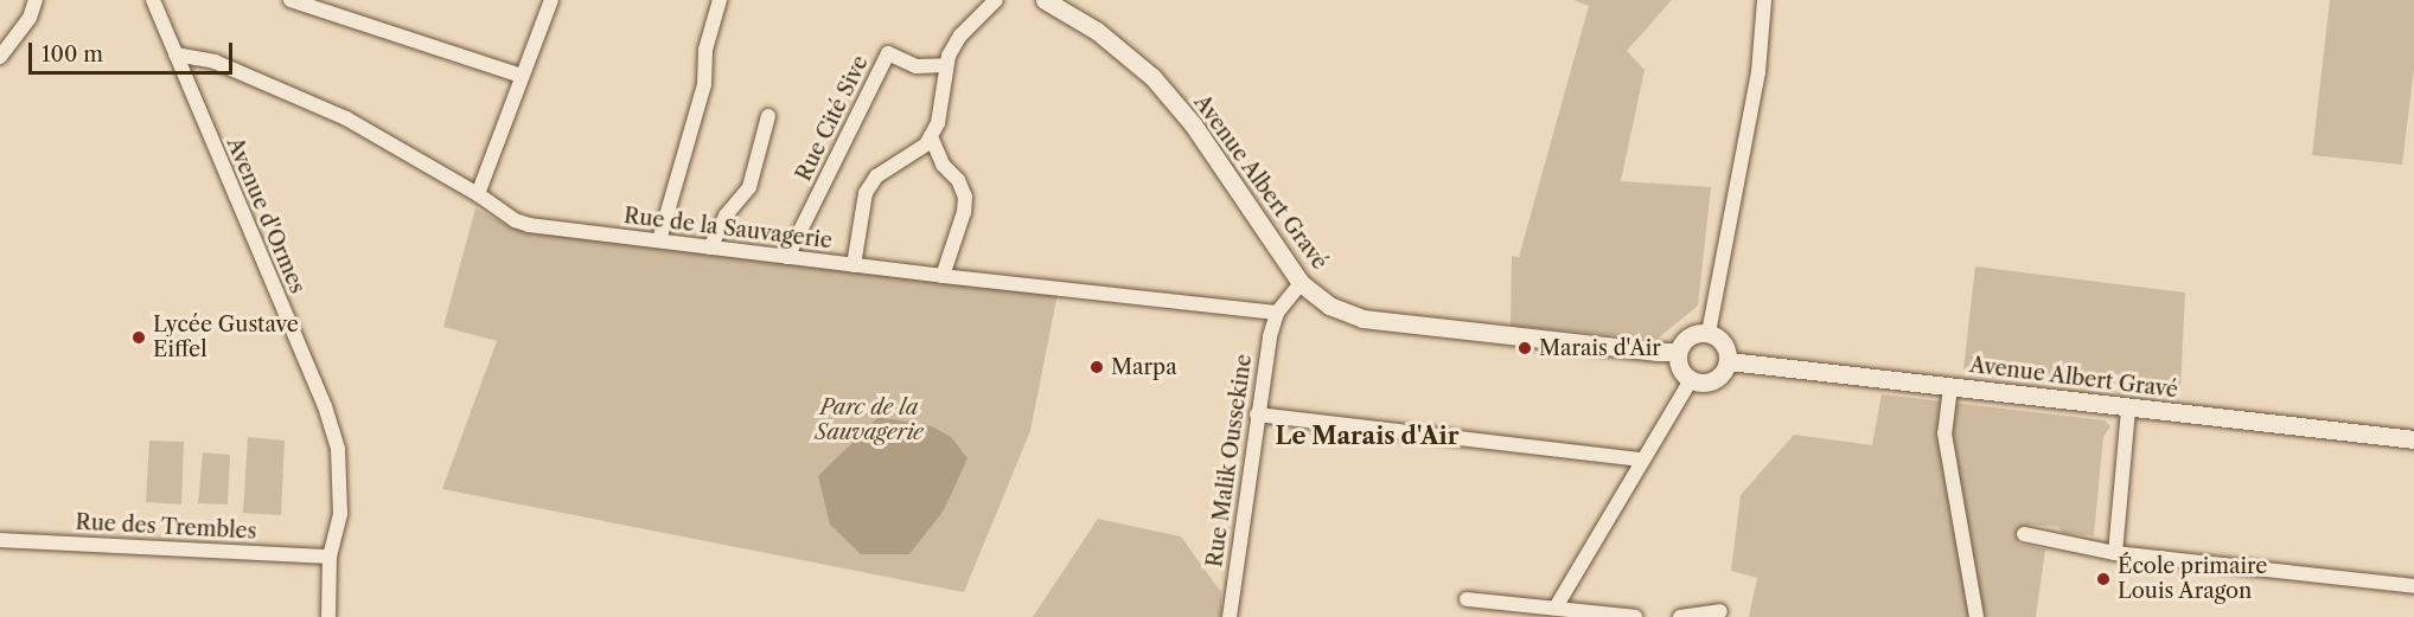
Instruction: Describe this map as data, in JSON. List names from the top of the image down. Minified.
{"streets":{"street":["Rue Cité Sive","Avenue Albert Gravé","Avenue d'Ormes","Rue de la Sauvagerie","Rue Malik Oussekine","Rue des Trembles"]},"crossings":[["Rue Cité Sive","Rue de la Sauvagerie"],["Avenue d'Ormes","Rue de la Sauvagerie"],["Avenue d'Ormes","Rue des Trembles"],["Rue de la Sauvagerie","Rue Malik Oussekine"]],"districts":["Le Marais d'Air"],"parks":["Parc de la Sauvagerie"],"places":["Lycée Gustave Eiffel","Marais d'Air","Marpa","École primaire Louis Aragon"],"scale_bar":"100 m"}
